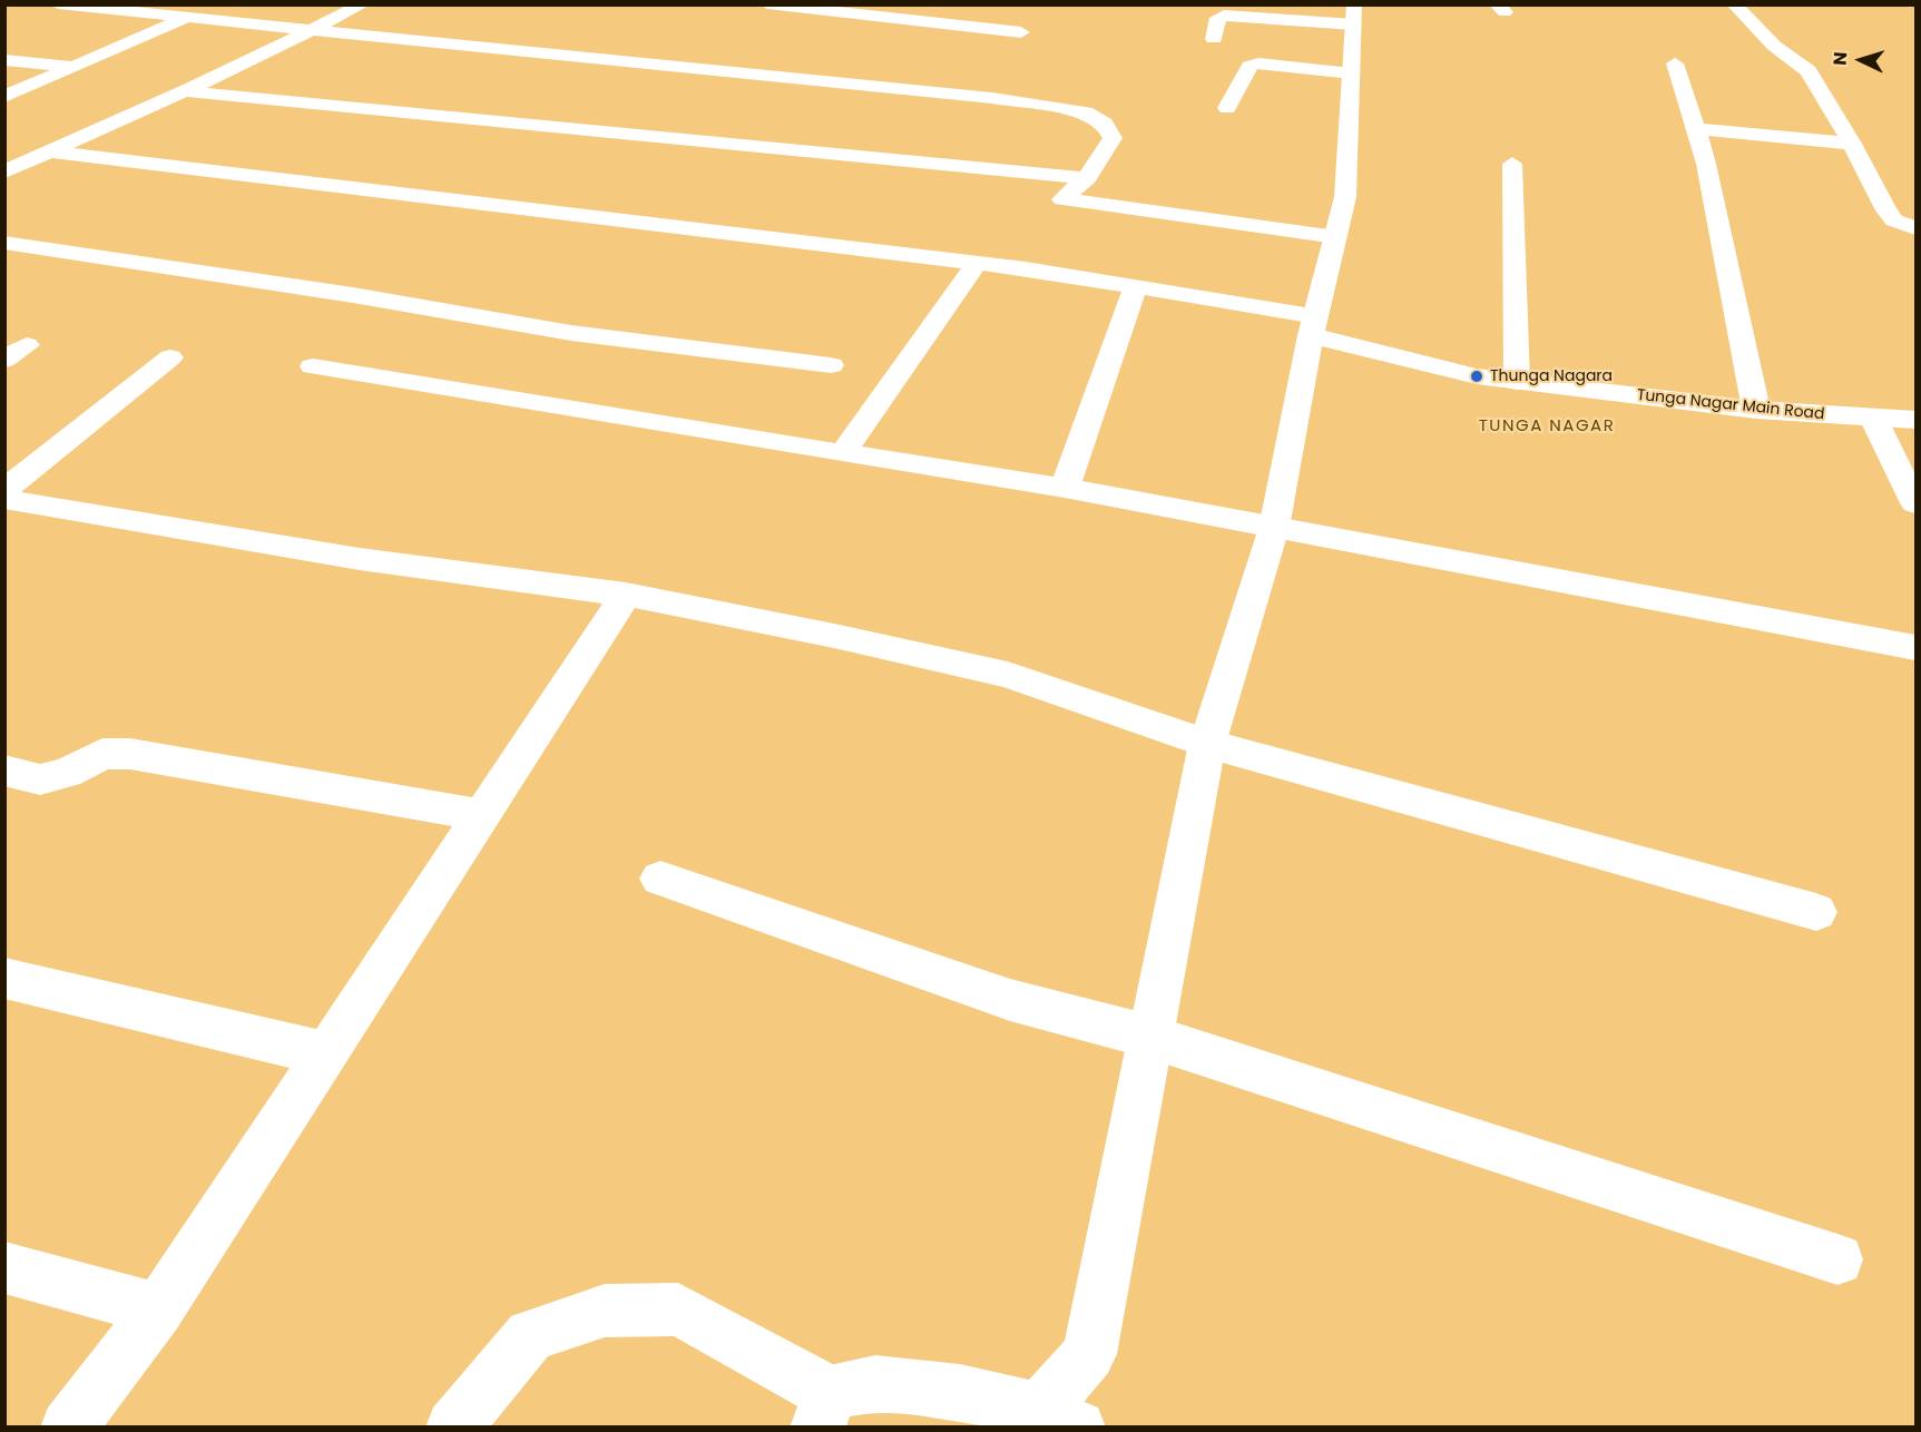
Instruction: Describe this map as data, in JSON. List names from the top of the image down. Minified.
{"streets":{"street":["Tunga Nagar Main Road"]},"districts":["TUNGA NAGAR"],"places":["Thunga Nagara"],"north":"left"}
